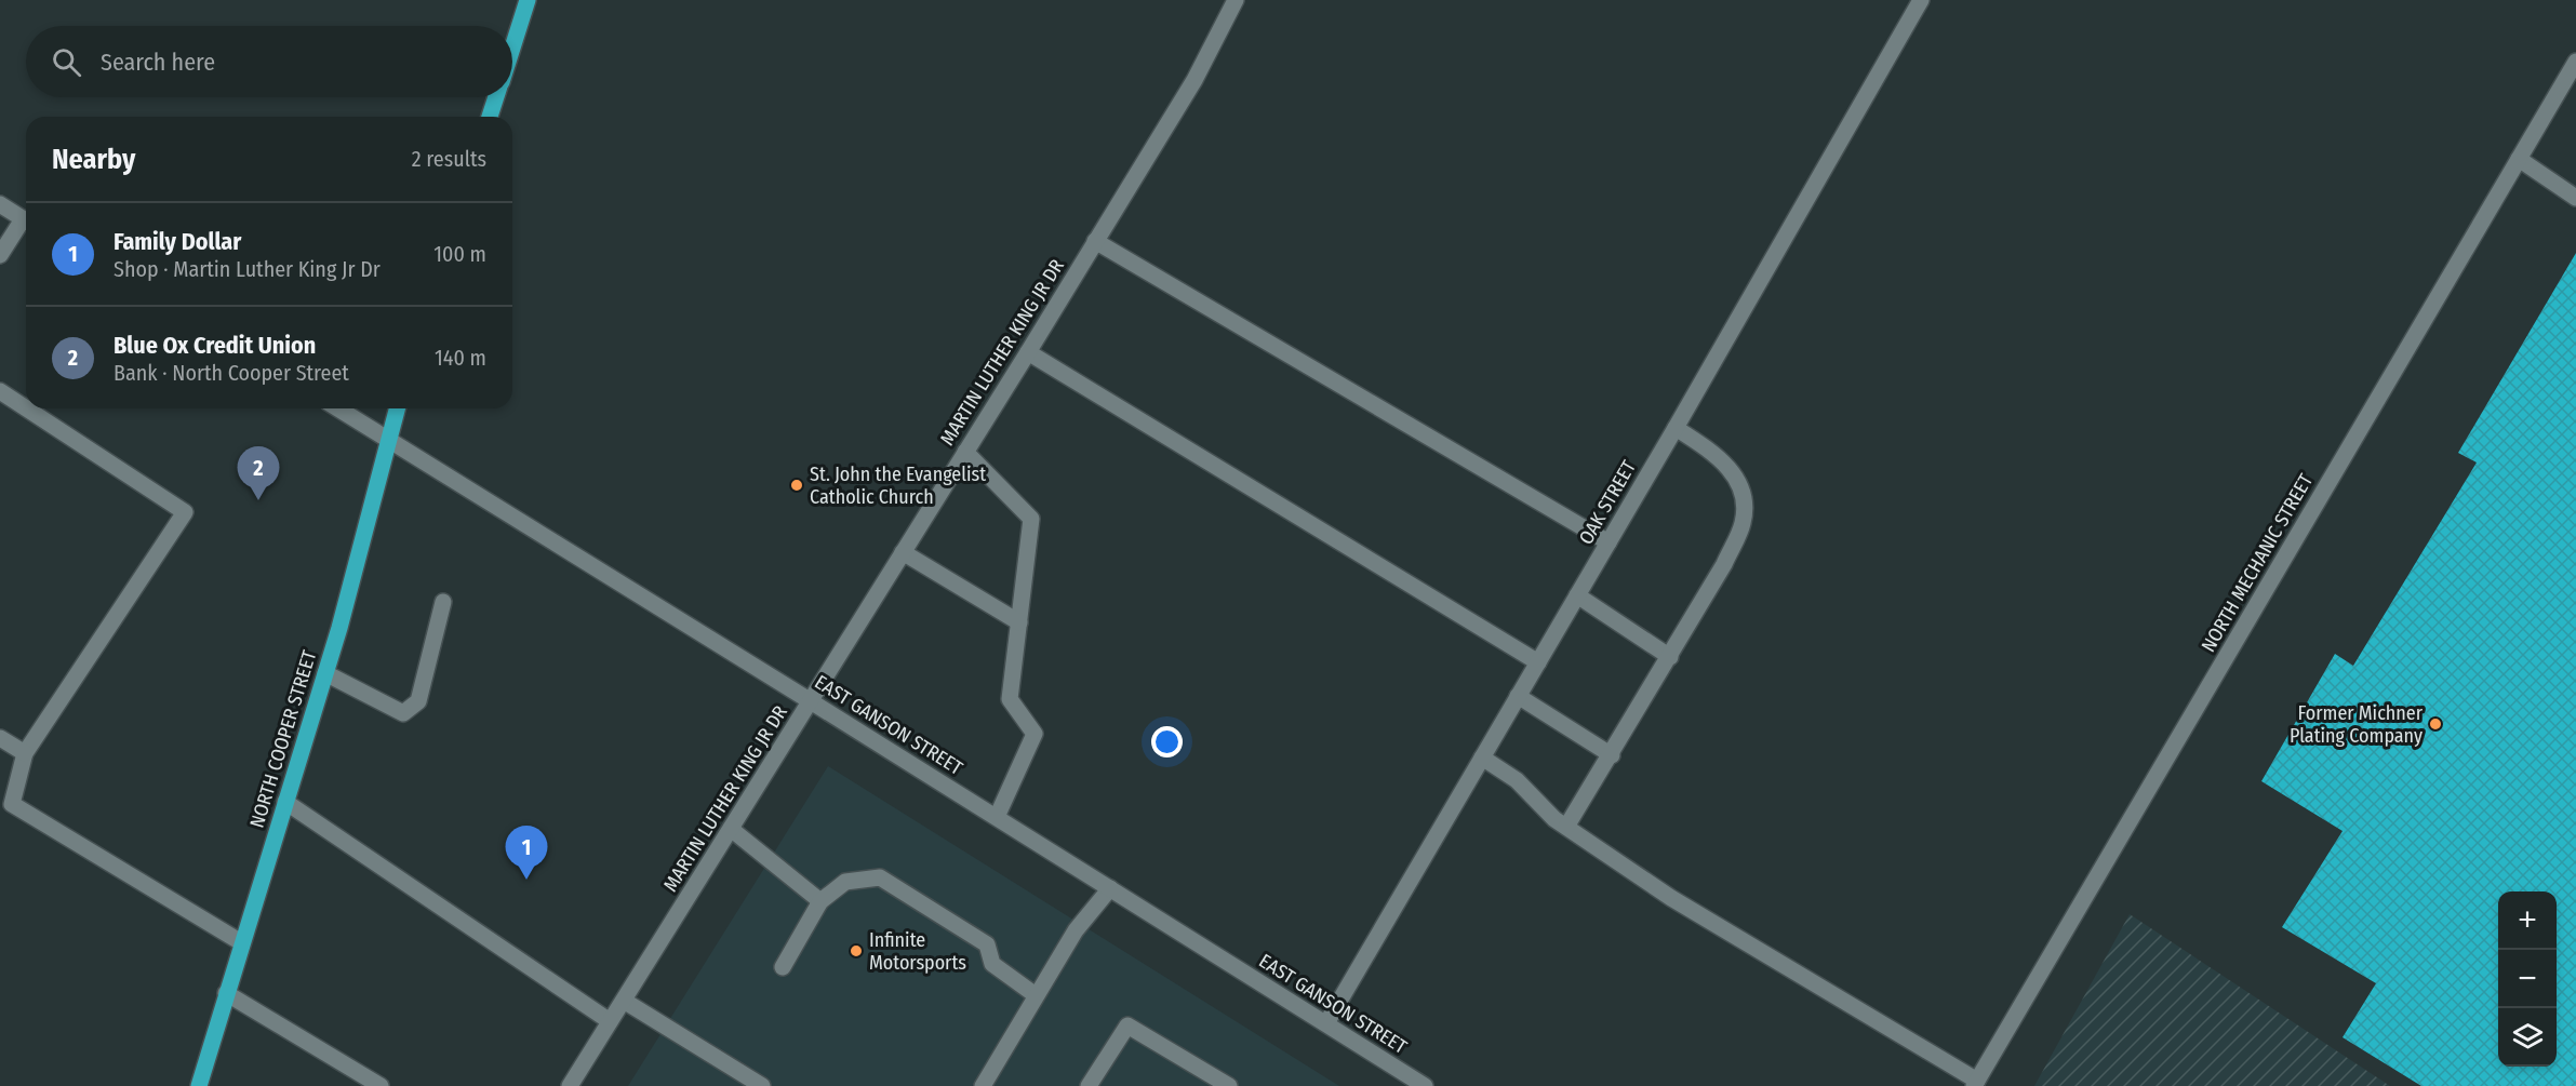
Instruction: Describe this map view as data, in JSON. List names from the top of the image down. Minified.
{"streets":{"main road":["NORTH COOPER STREET"],"street":["MARTIN LUTHER KING JR DR","OAK STREET","NORTH MECHANIC STREET","EAST GANSON STREET"]},"crossings":[["MARTIN LUTHER KING JR DR","EAST GANSON STREET"],["OAK STREET","EAST GANSON STREET"],["EAST GANSON STREET","NORTH COOPER STREET"]],"places":["St. John the Evangelist Catholic Church","Former Michner Plating Company","Infinite Motorsports"],"page":{"search":"Search here","heading":["Nearby","2 results"],"list":[{"mark":"1","name":"Family Dollar","note":"Shop · Martin Luther King Jr Dr","value":"100 m"},{"mark":"2","name":"Blue Ox Credit Union","note":"Bank · North Cooper Street","value":"140 m"}],"pins":["2","1"],"map_buttons":["+","−"]}}
